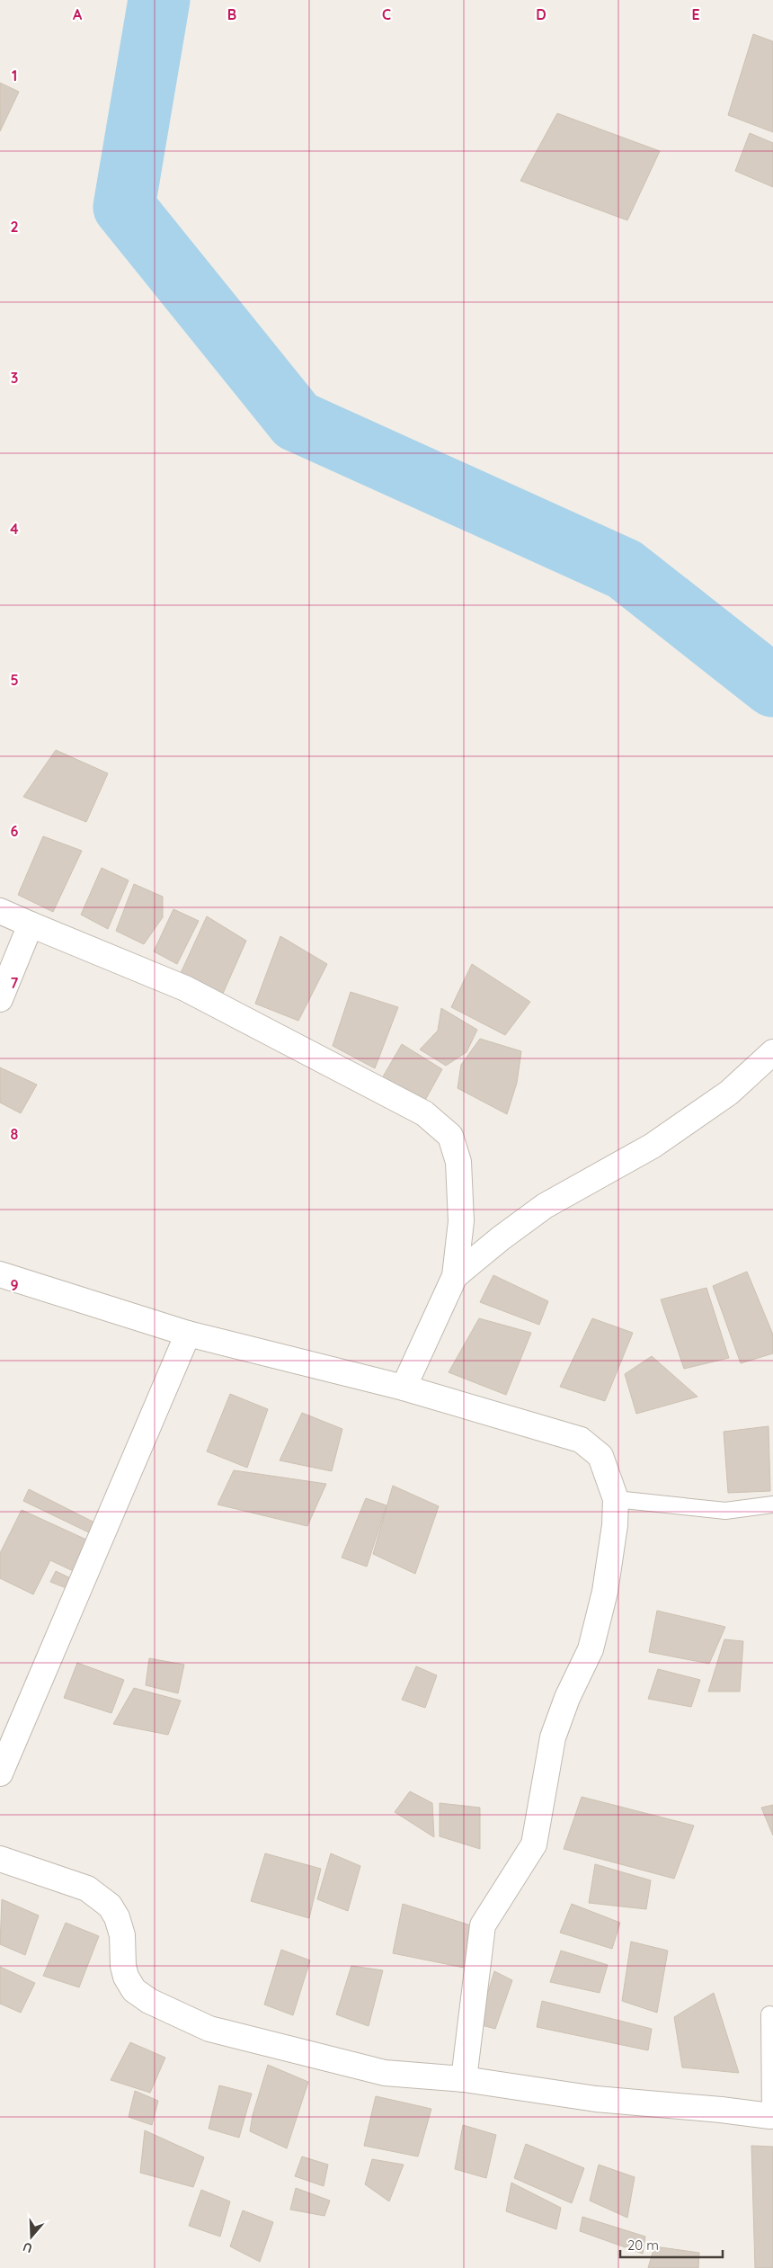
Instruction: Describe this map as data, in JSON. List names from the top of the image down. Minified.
{"scale_bar":"20 m","north":"bottom","grid":{"columns":["A","B","C","D","E"],"rows":["1","2","3","4","5","6","7","8","9"]}}
